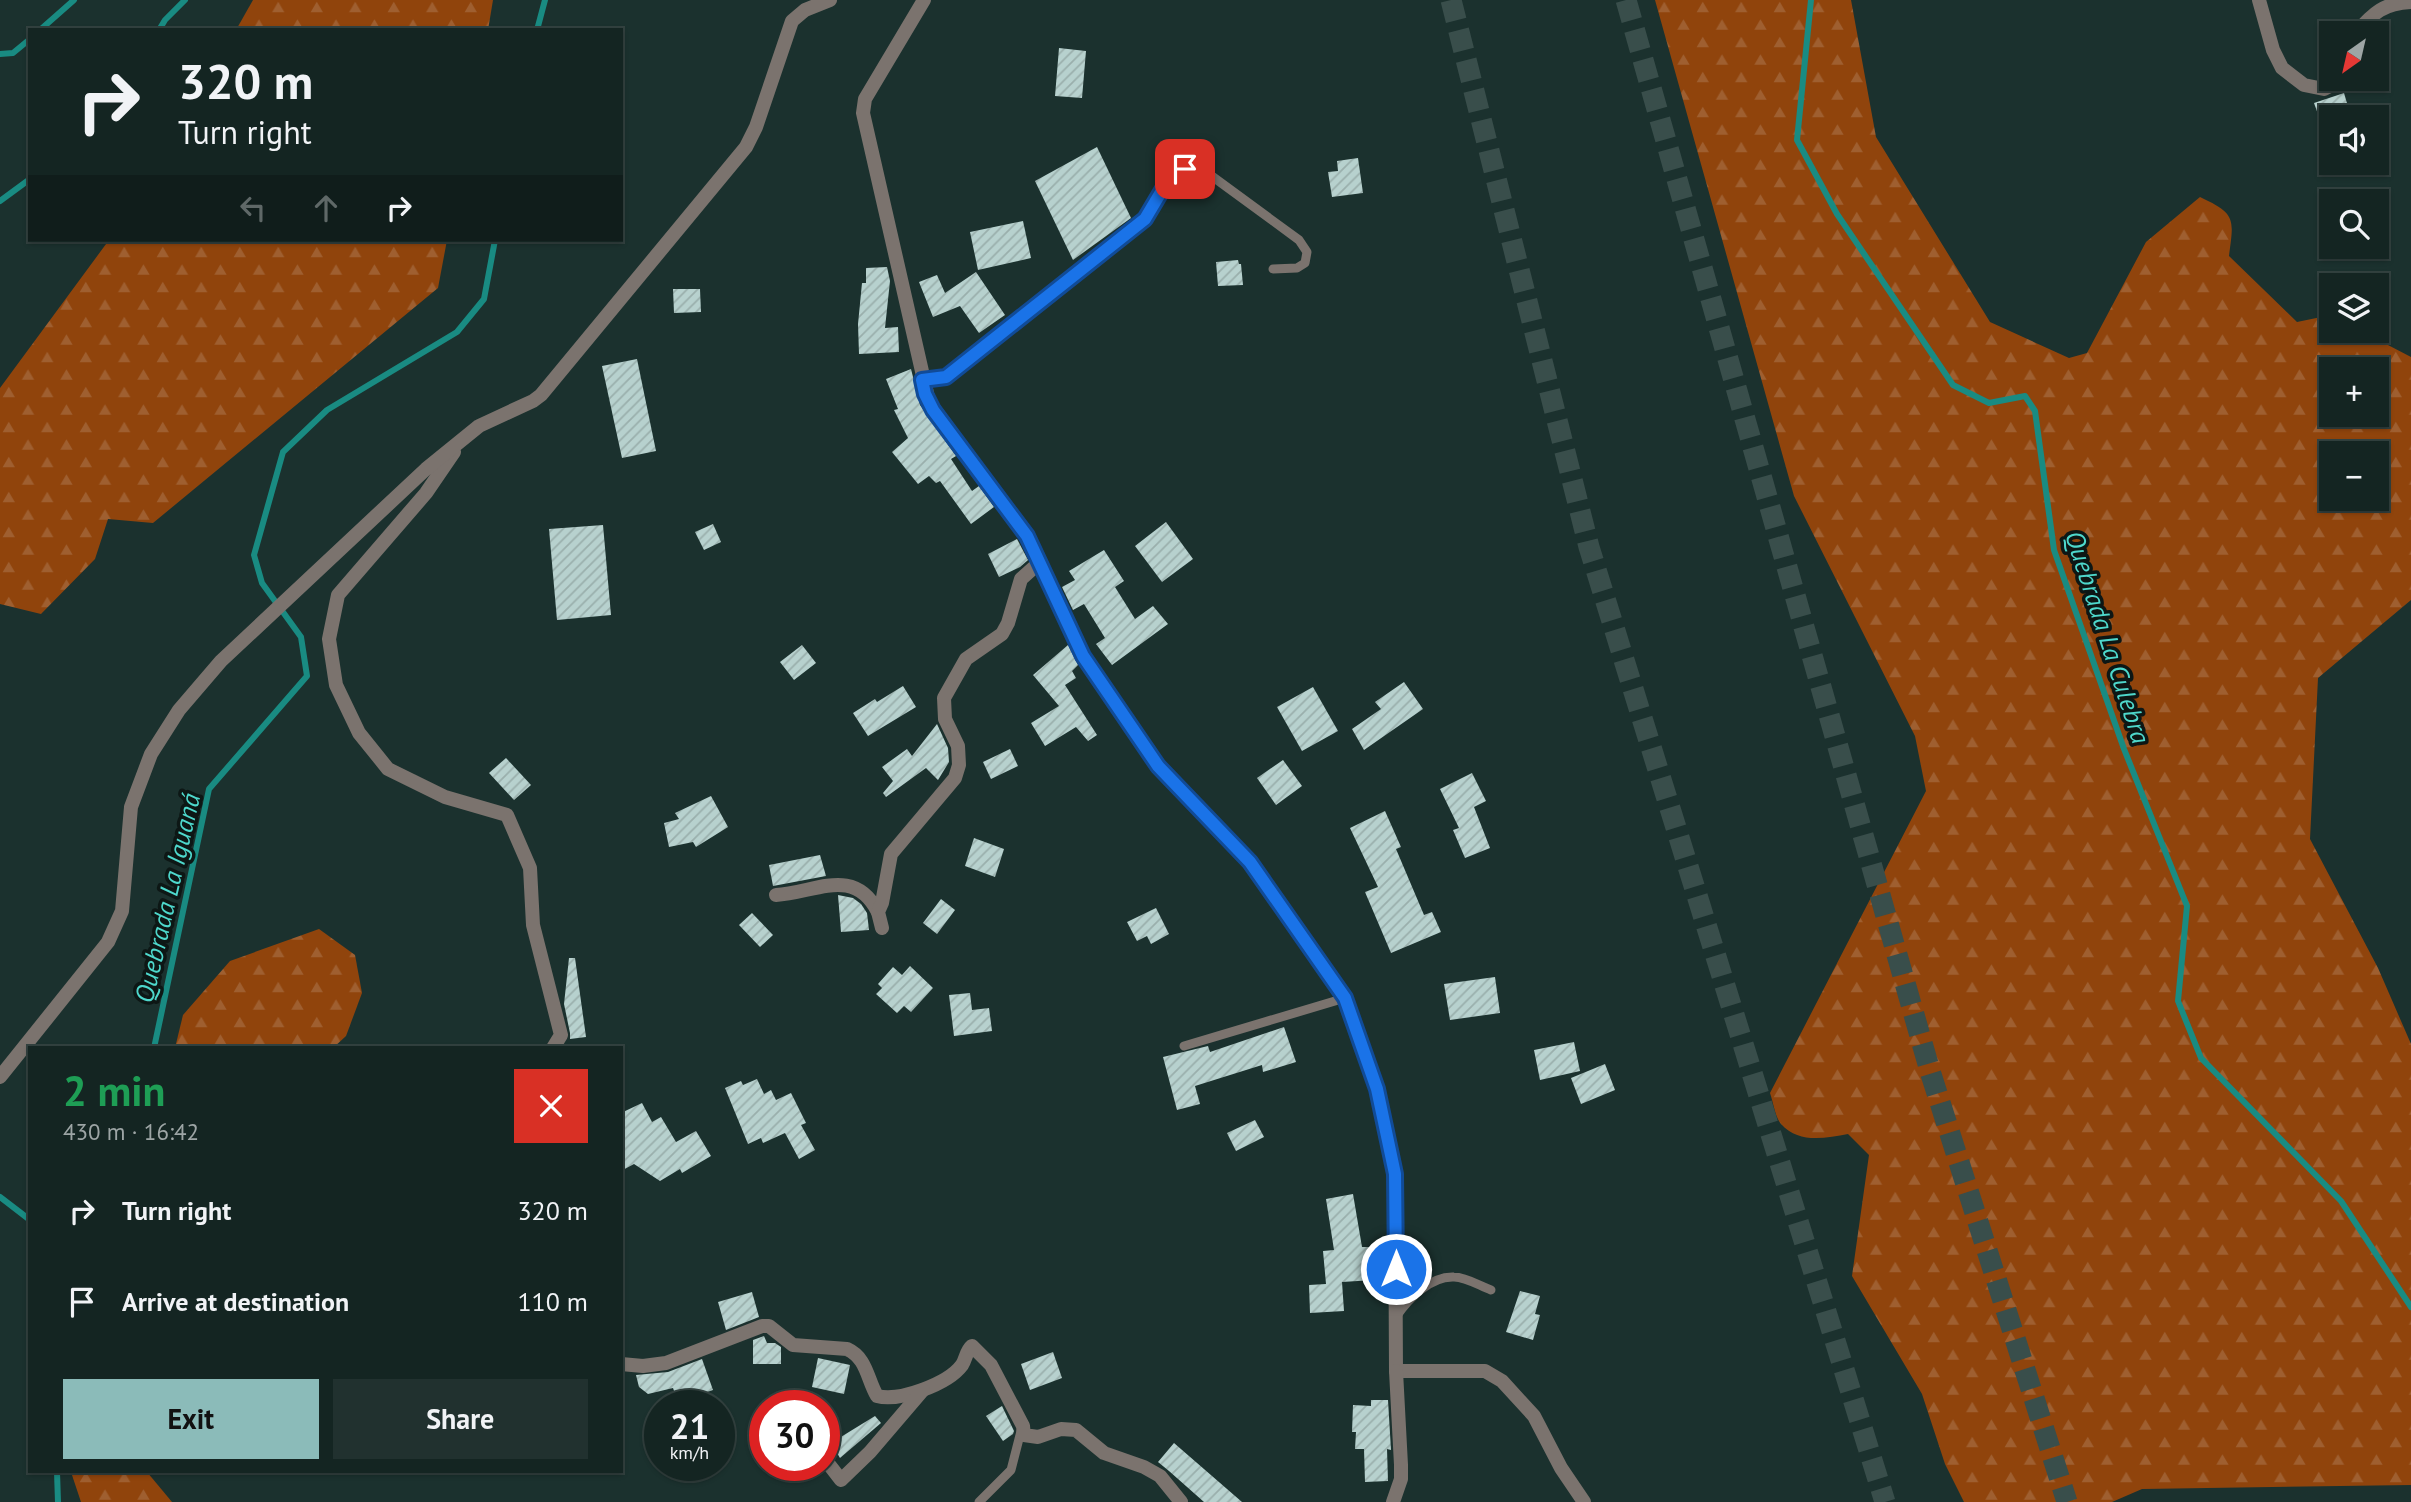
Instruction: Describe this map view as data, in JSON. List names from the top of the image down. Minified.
{"water":["Quebrada La Culebra","Quebrada La Iguaná"],"north":"bottom left","page":{"map_buttons":["+","−"],"turn":["320 m","Turn right"],"heading":["2 min","430 m · 16:42"],"list":[{"name":"Turn right","value":"320 m"},{"name":"Arrive at destination","value":"110 m"}],"buttons":["Exit","Share"],"speed":"21 km/h","limit":"30"}}
